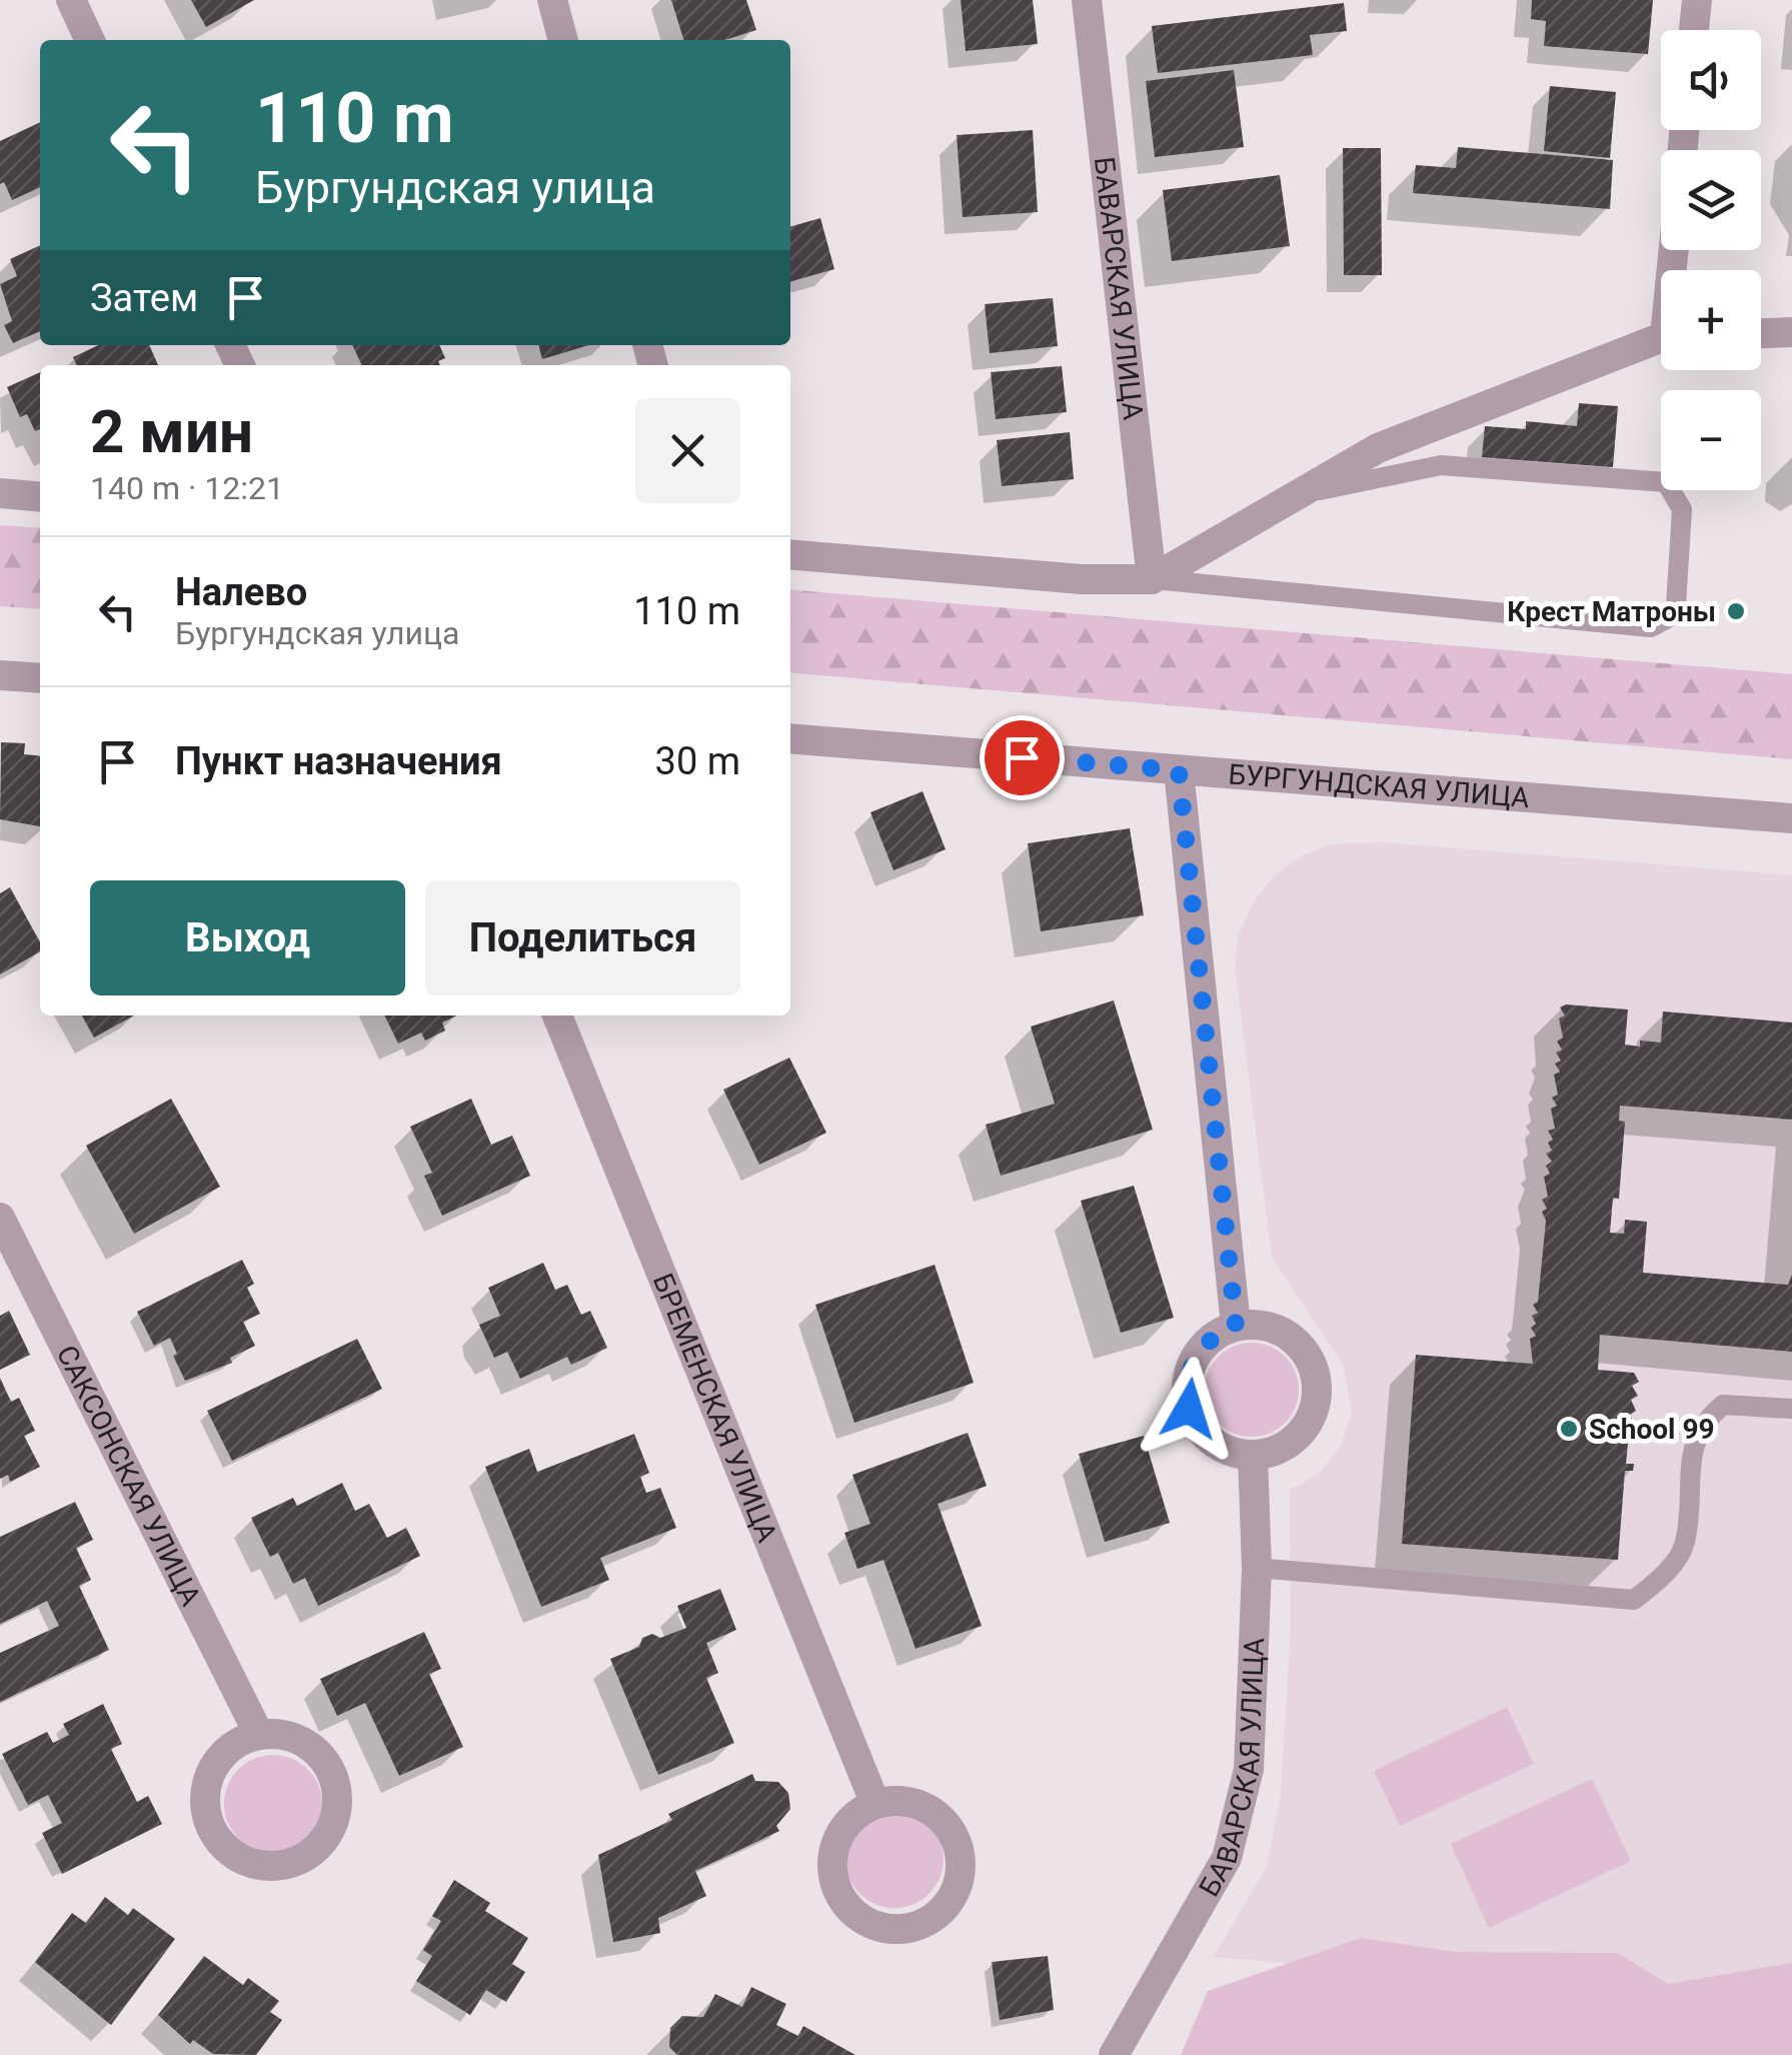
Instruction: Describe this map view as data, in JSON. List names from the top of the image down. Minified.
{"streets":{"street":["БАВАРСКАЯ УЛИЦА","БУРГУНДСКАЯ УЛИЦА","БРЕМЕНСКАЯ УЛИЦА","САКСОНСКАЯ УЛИЦА"]},"places":["Крест Матроны","School 99"],"page":{"map_buttons":["+","−"],"turn":["110 m","Бургундская улица"],"then":"Затем","heading":["2 мин","140 m · 12:21"],"list":[{"name":"Налево","note":"Бургундская улица","value":"110 m"},{"name":"Пункт назначения","value":"30 m"}],"buttons":["Выход","Поделиться"]}}
